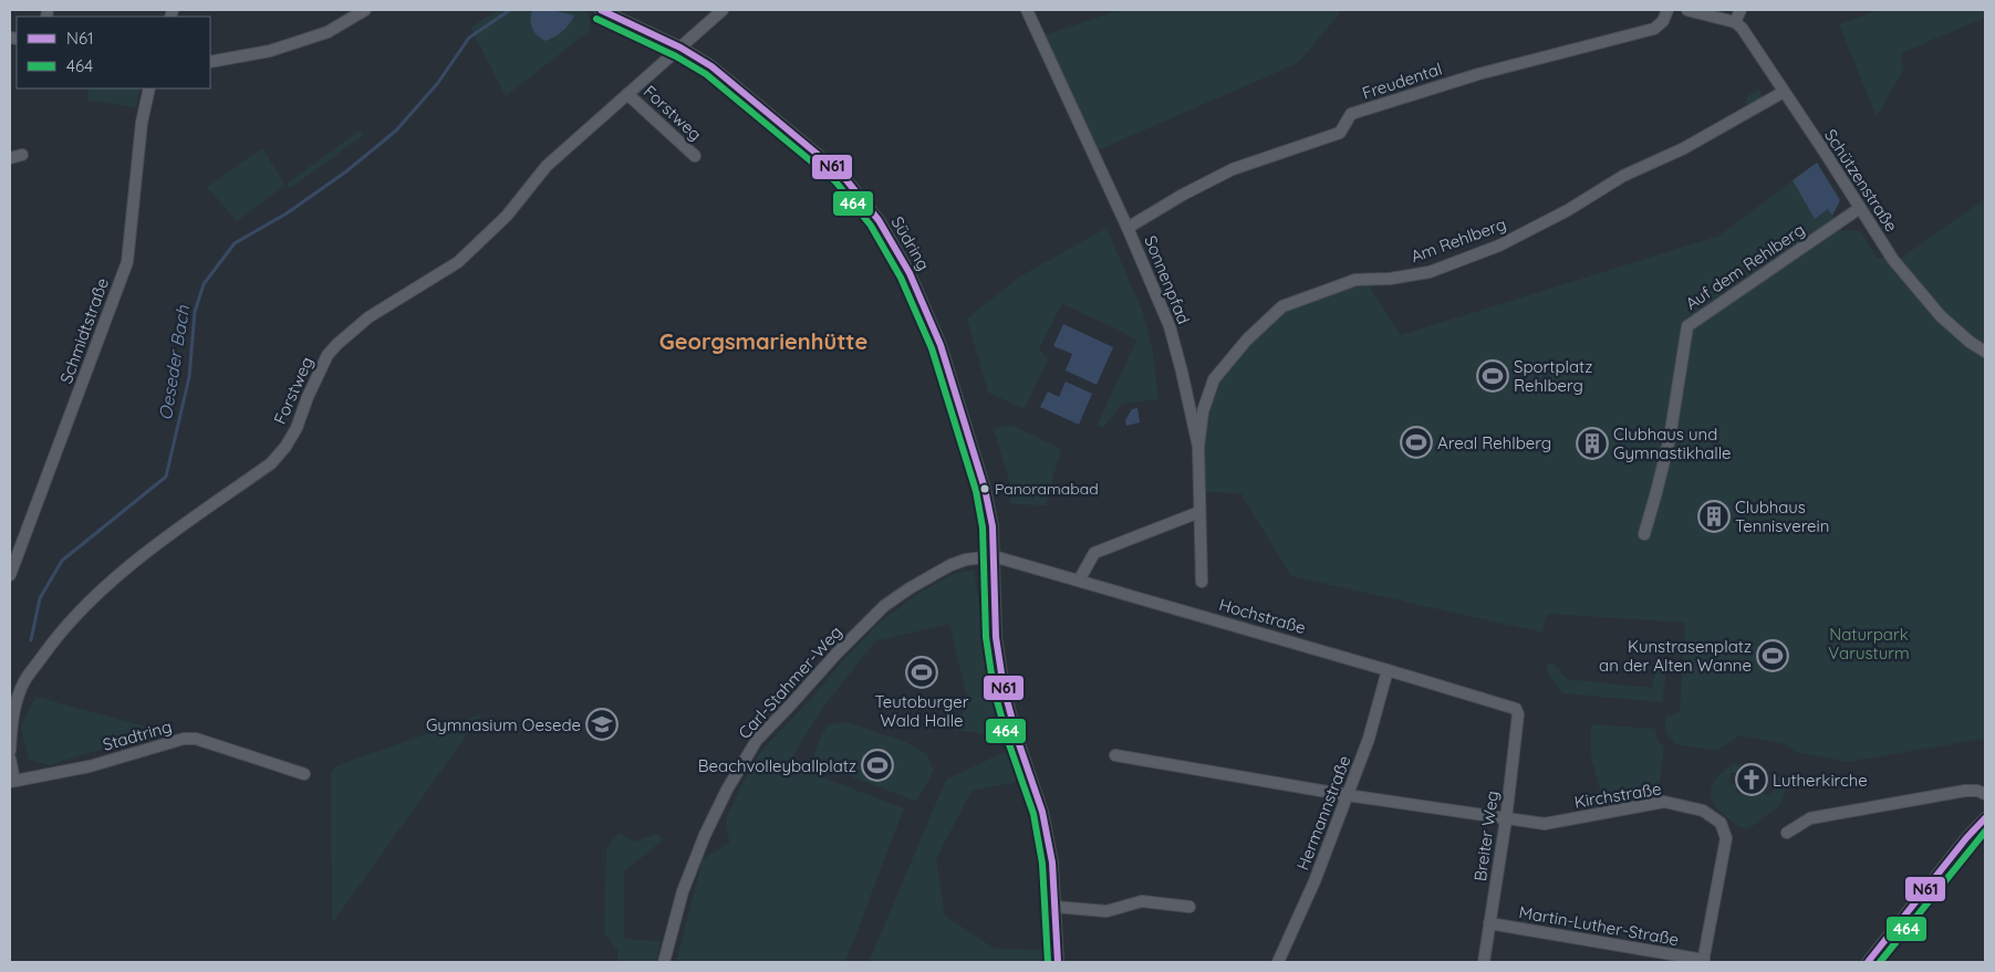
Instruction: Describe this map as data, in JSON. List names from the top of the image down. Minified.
{"streets":{"street":["Freudental","Forstweg","Schützenstraße","Am Rehlberg","Südring","Auf dem Rehlberg","Sonnenpfad","Schmidtstraße","Hochstraße","Carl-Stahmer-Weg","Stadtring","Kirchstraße","Hermannstraße","Breiter Weg","Martin-Luther-Straße"]},"crossings":[["Freudental","Sonnenpfad"],["Forstweg","Südring"],["Schützenstraße","Am Rehlberg"],["Schützenstraße","Auf dem Rehlberg"],["Am Rehlberg","Sonnenpfad"],["Südring","Hochstraße"],["Südring","Carl-Stahmer-Weg"],["Hochstraße","Carl-Stahmer-Weg"],["Hochstraße","Hermannstraße"],["Hochstraße","Breiter Weg"],["Kirchstraße","Hermannstraße"],["Kirchstraße","Breiter Weg"],["Kirchstraße","Martin-Luther-Straße"],["Breiter Weg","Martin-Luther-Straße"]],"districts":["Georgsmarienhütte"],"water":["Oeseder Bach"],"parks":["Naturpark Varusturm"],"places":{"sports":["Sportplatz Rehlberg","Areal Rehlberg","Kunstrasenplatz an der Alten Wanne","Teutoburger Wald Halle","Beachvolleyballplatz"],"building":["Clubhaus und Gymnastikhalle","Clubhaus Tennisverein"],"other":["Panoramabad"],"school or university":["Gymnasium Oesede"],"church":["Lutherkirche"]},"lines":["transit line N61","transit line 464"],"legend":["N61","464"]}
